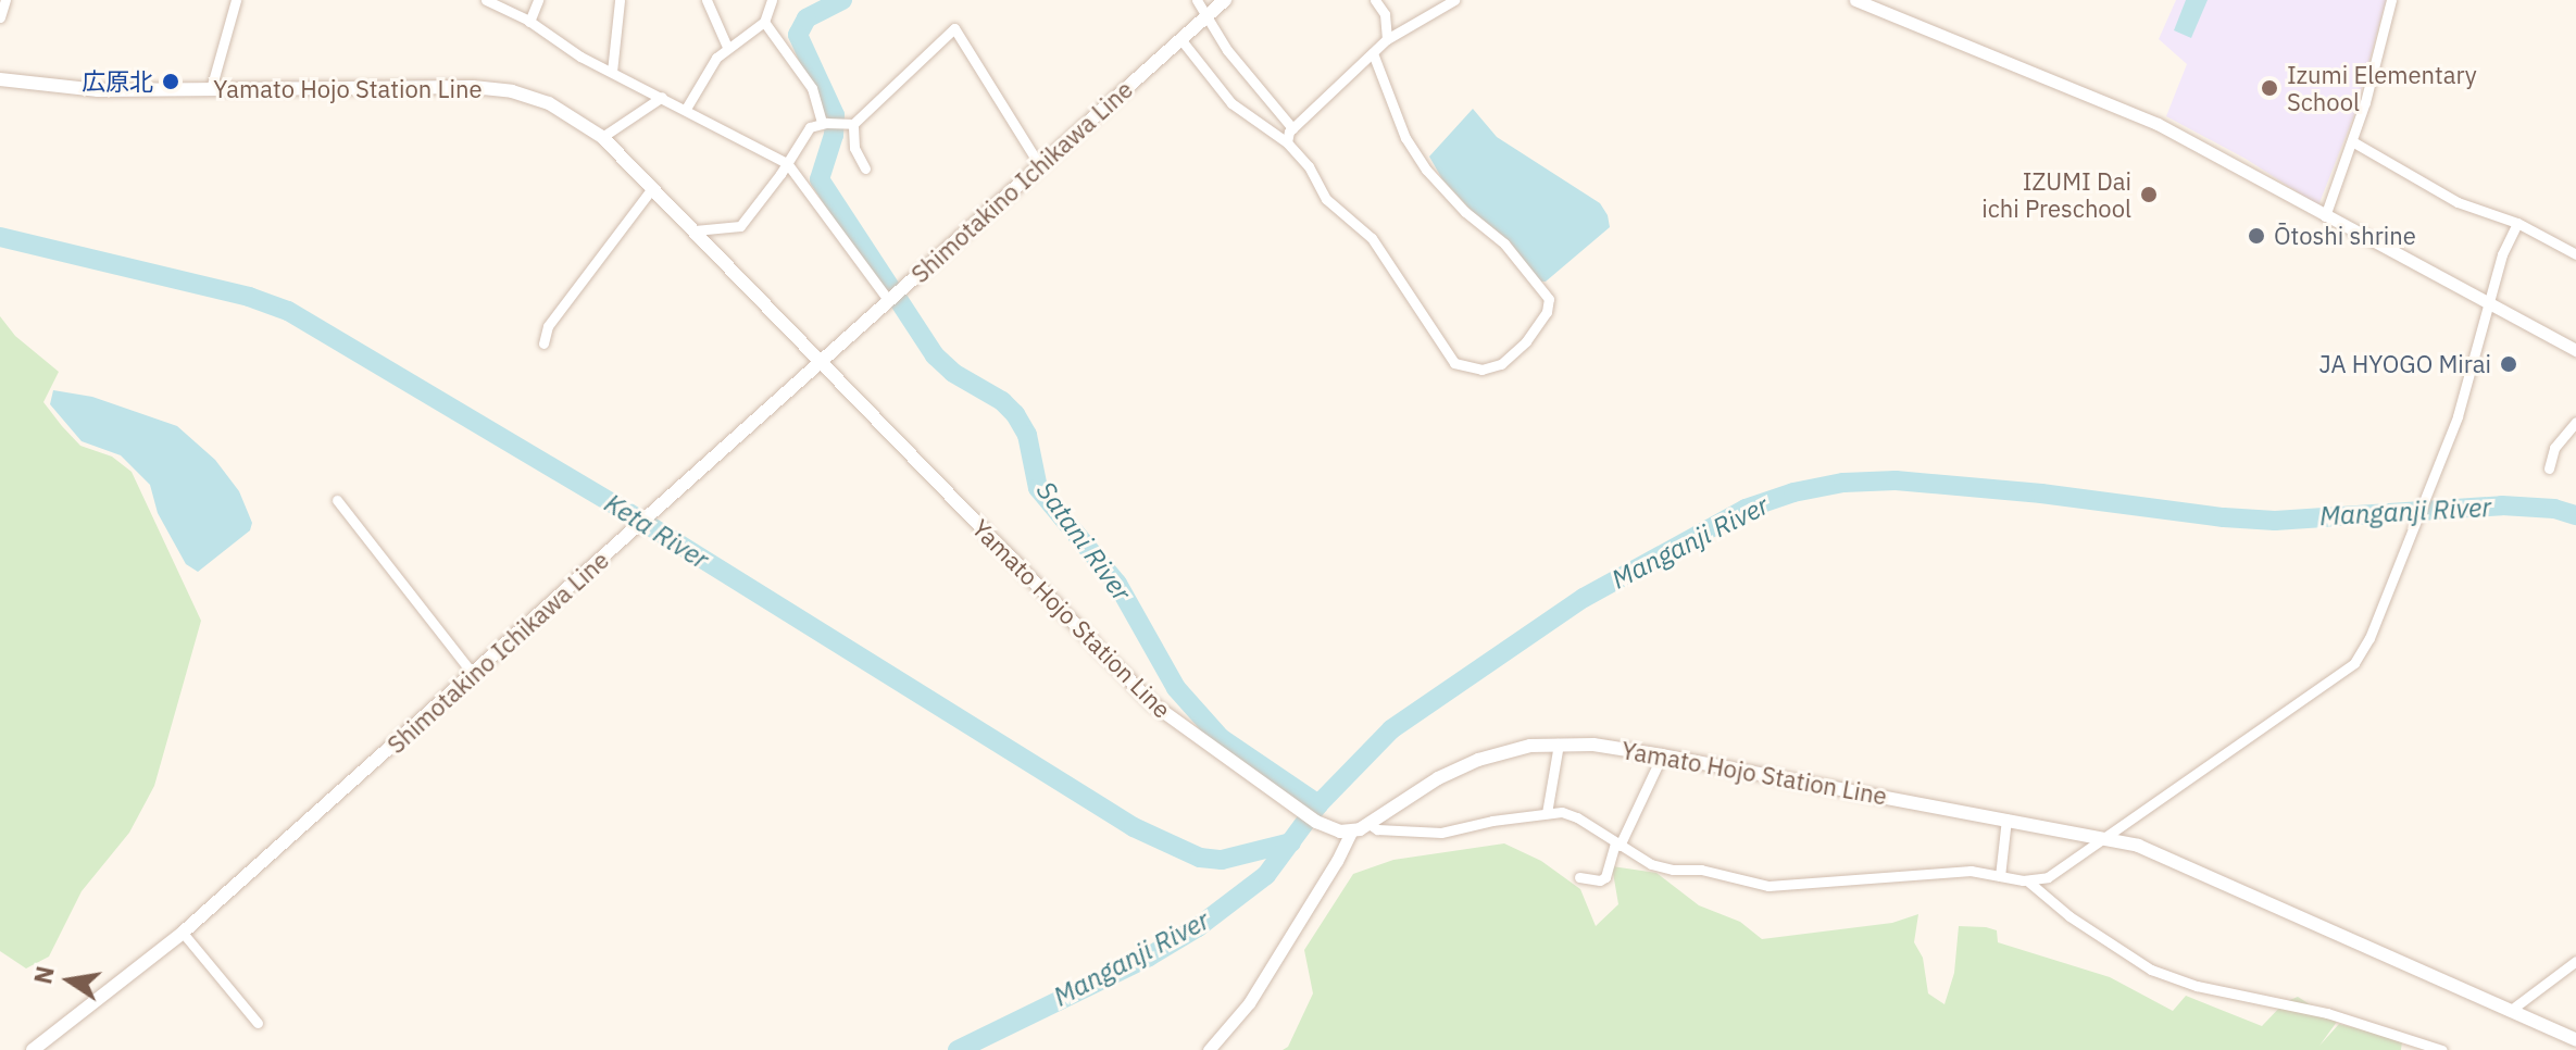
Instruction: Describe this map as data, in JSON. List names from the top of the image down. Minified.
{"streets":{"main road":["Yamato Hojo Station Line","Shimotakino Ichikawa Line"]},"crossings":[["Yamato Hojo Station Line","Shimotakino Ichikawa Line"]],"water":["Manganji River","Keta River","Satani River"],"places":["広原北","Izumi Elementary School","IZUMI Dai ichi Preschool","Ōtoshi shrine","JA HYOGO Mirai"],"north":"left"}
